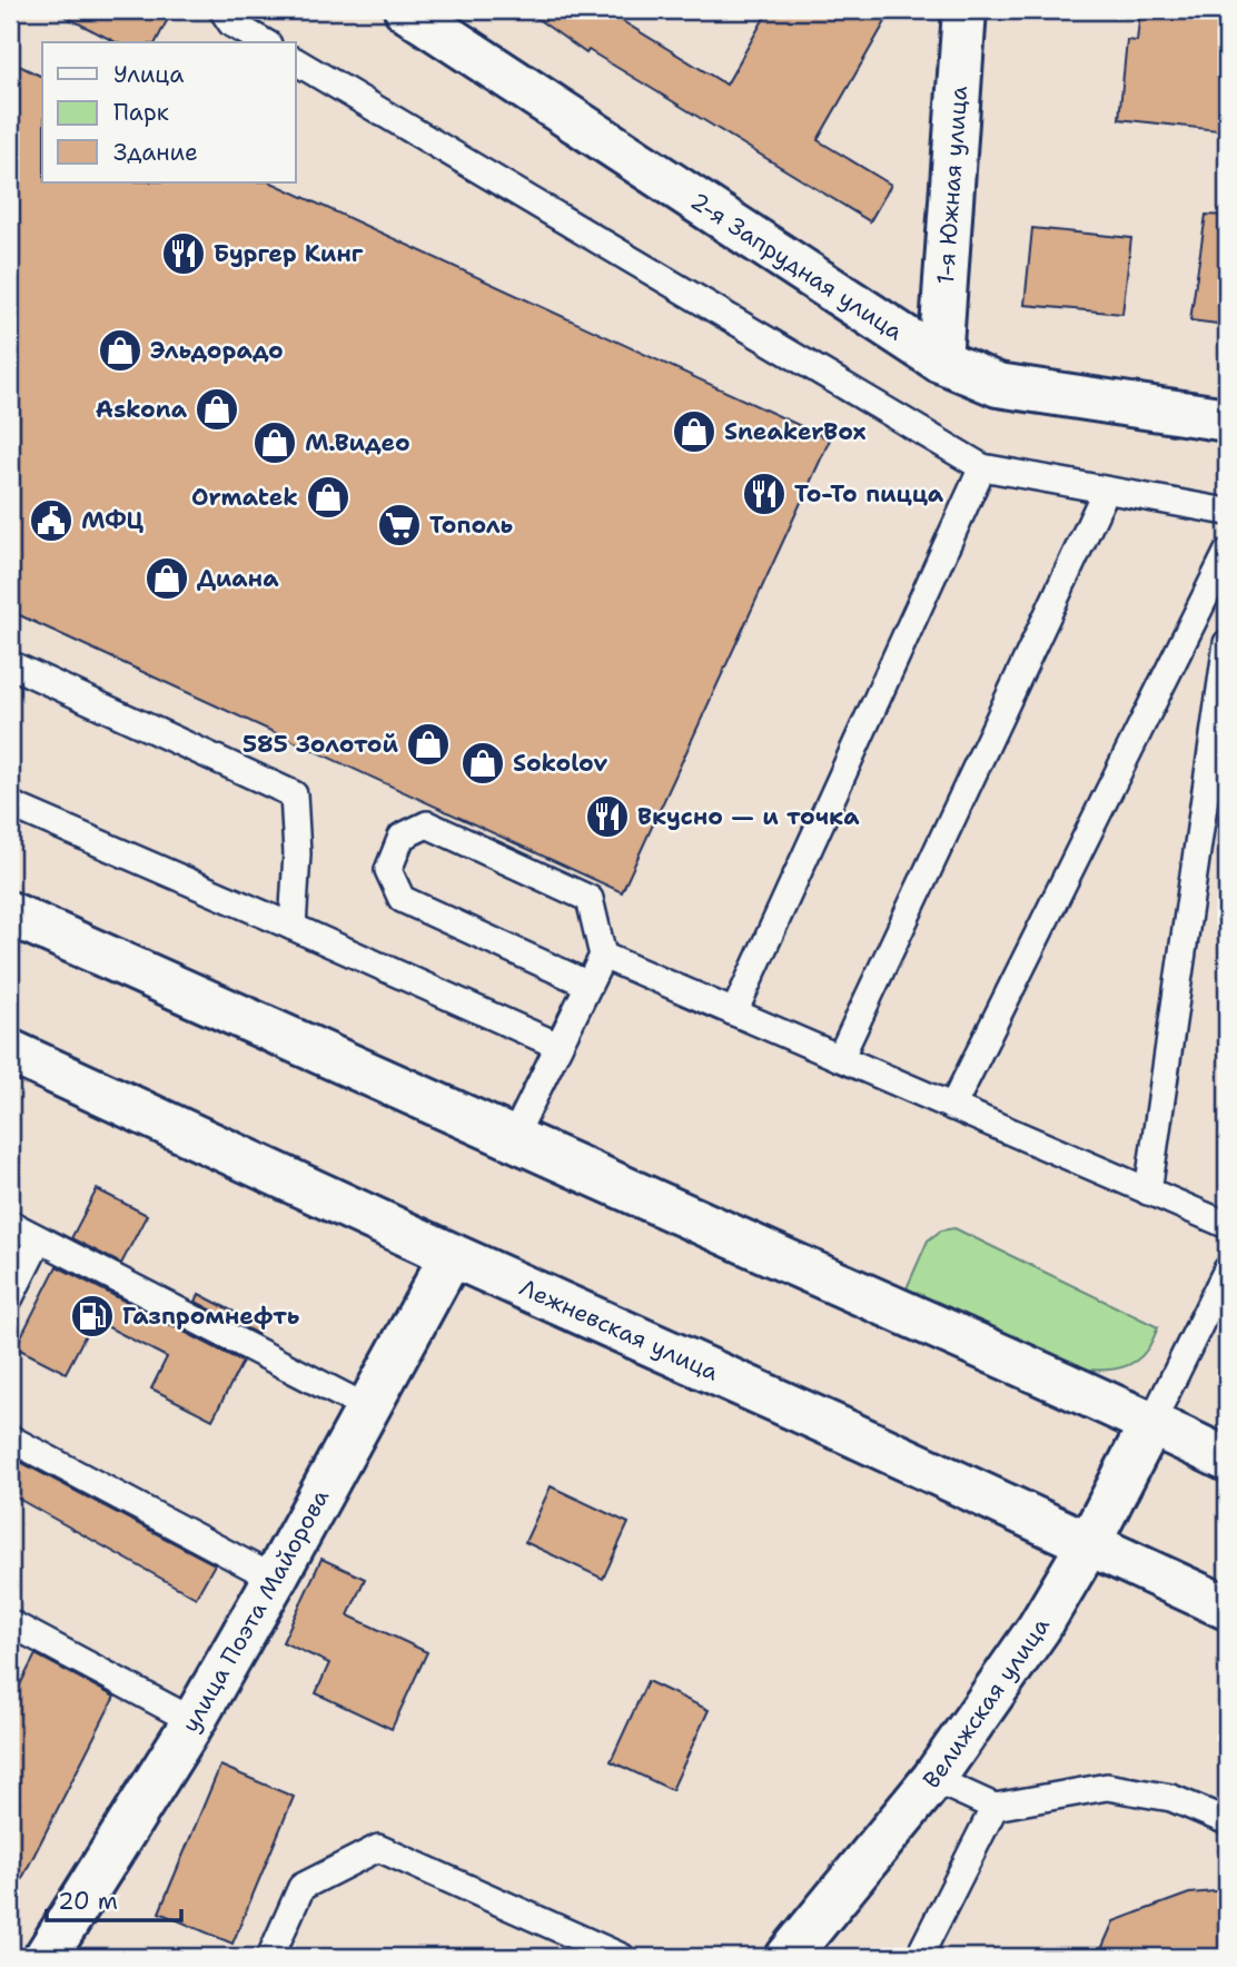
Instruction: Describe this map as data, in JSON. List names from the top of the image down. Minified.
{"streets":{"main road":["1-я Южная улица","2-я Запрудная улица","Лежневская улица","улица Поэта Майорова","Велижская улица"]},"crossings":[["1-я Южная улица","2-я Запрудная улица"],["Лежневская улица","улица Поэта Майорова"],["Лежневская улица","Велижская улица"]],"places":{"restaurant":["Бургер Кинг","То-То пицца","Вкусно — и точка"],"shop":["Эльдорадо","Askona","SneakerBox","М.Видео","Ormatek","Диана","585 Золотой","Sokolov"],"public building":["МФЦ"],"supermarket":["Тополь"],"fuel station":["Газпромнефть"]},"legend":["Улица","Парк","Здание"],"scale_bar":"20 m"}
